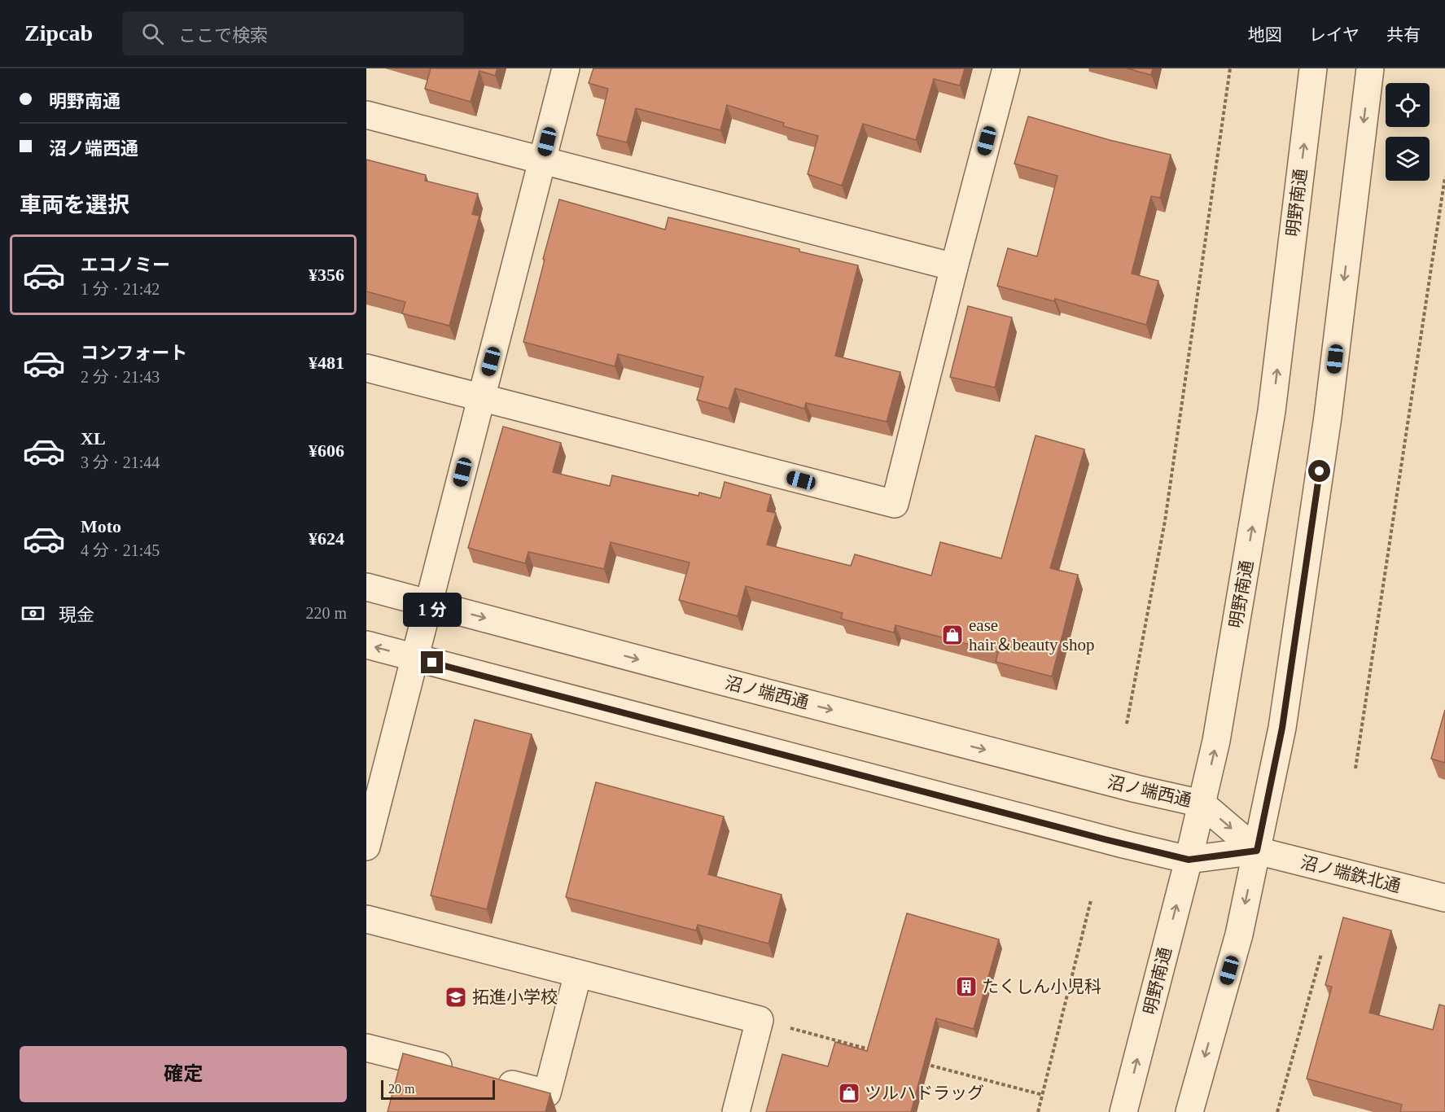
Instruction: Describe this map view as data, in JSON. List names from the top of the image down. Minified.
{"streets":{"street":["明野南通","沼ノ端西通","沼ノ端鉄北通"]},"crossings":[["明野南通","沼ノ端西通"],["沼ノ端西通","沼ノ端鉄北通"]],"places":{"shop":["ease hair＆beauty shop","ツルハドラッグ"],"building":["たくしん小児科"],"school or university":["拓進小学校"]},"scale_bar":"20 m","page":{"header":"Zipcab","search":"ここで検索","nav":["地図","レイヤ","共有"],"banner":["明野南通","沼ノ端西通"],"heading":"車両を選択","list":[{"name":"エコノミー","note":"1 分 · 21:42","value":"¥356"},{"name":"コンフォート","note":"2 分 · 21:43","value":"¥481"},{"name":"XL","note":"3 分 · 21:44","value":"¥606"},{"name":"Moto","note":"4 分 · 21:45","value":"¥624"}],"pay":["現金","220 m"],"bubble":"1 分","buttons":"確定","scale":"20 m"}}
